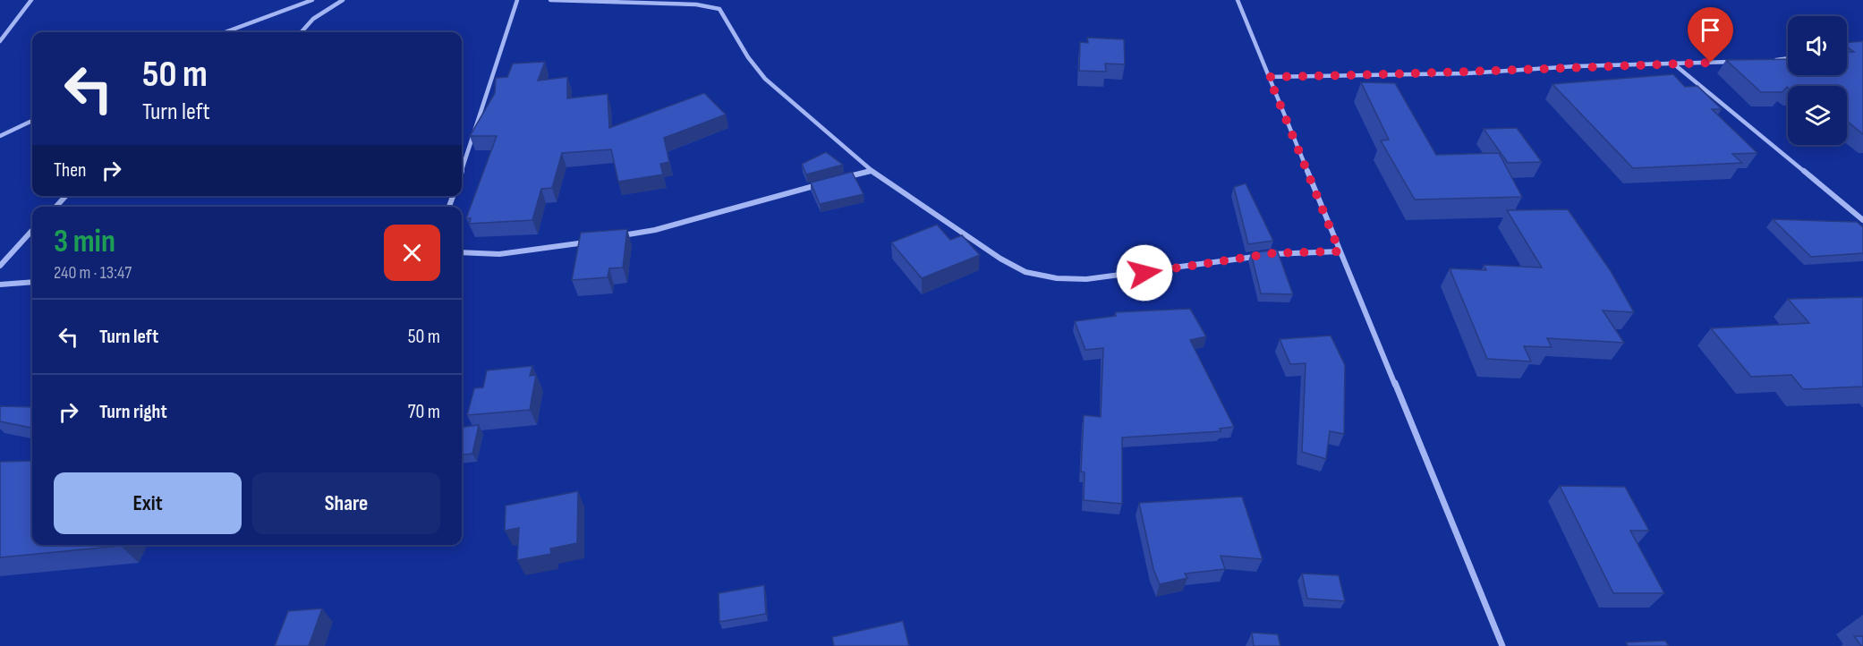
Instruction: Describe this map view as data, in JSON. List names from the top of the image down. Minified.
{"page":{"turn":["50 m","Turn left"],"then":"Then","heading":["3 min","240 m · 13:47"],"list":[{"name":"Turn left","value":"50 m"},{"name":"Turn right","value":"70 m"}],"buttons":["Exit","Share"]}}
